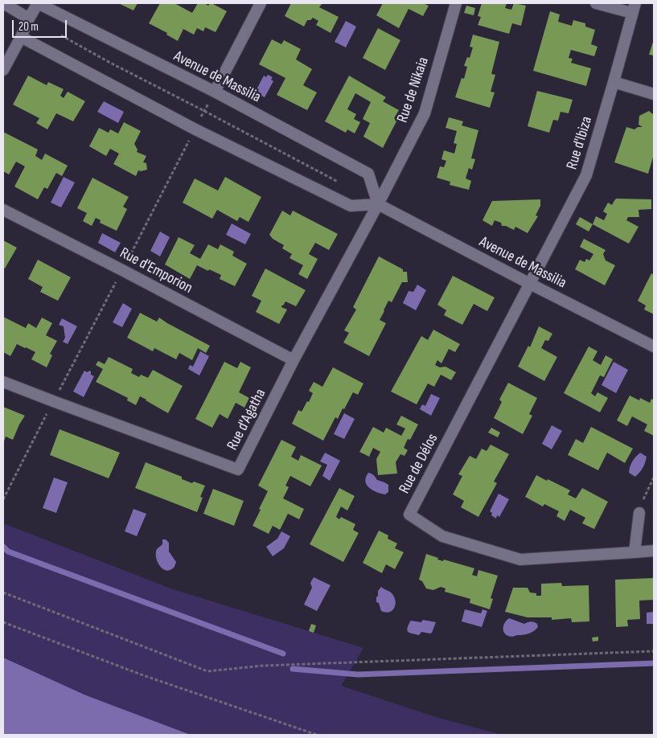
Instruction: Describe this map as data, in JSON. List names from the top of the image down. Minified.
{"streets":{"street":["Avenue de Massilia","Rue de Nikaia","Rue d'Ibiza","Rue d'Emporion","Rue d'Agatha","Rue de Délos"]},"crossings":[["Avenue de Massilia","Rue de Nikaia"],["Avenue de Massilia","Rue d'Ibiza"],["Avenue de Massilia","Rue d'Agatha"],["Avenue de Massilia","Rue de Délos"],["Rue de Nikaia","Rue d'Agatha"],["Rue d'Ibiza","Rue de Délos"],["Rue d'Emporion","Rue d'Agatha"]],"scale_bar":"20 m"}
